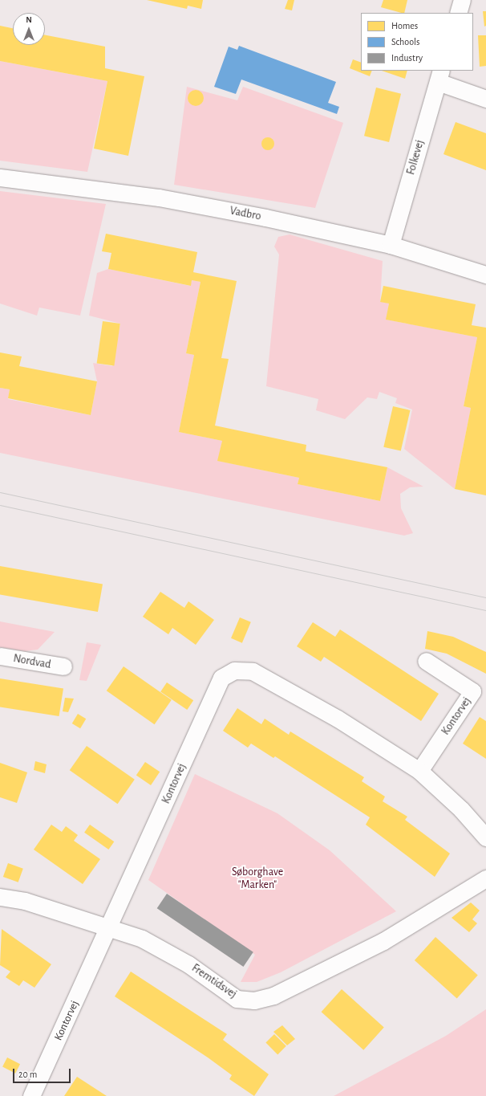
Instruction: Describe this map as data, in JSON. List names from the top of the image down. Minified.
{"streets":{"street":["Folkevej","Vadbro","Nordvad","Kontorvej","Fremtidsvej"]},"crossings":[["Folkevej","Vadbro"],["Kontorvej","Fremtidsvej"]],"parks":["Søborghave \"Marken\""],"legend":["Homes","Schools","Industry"],"scale_bar":"20 m","north":"top"}
